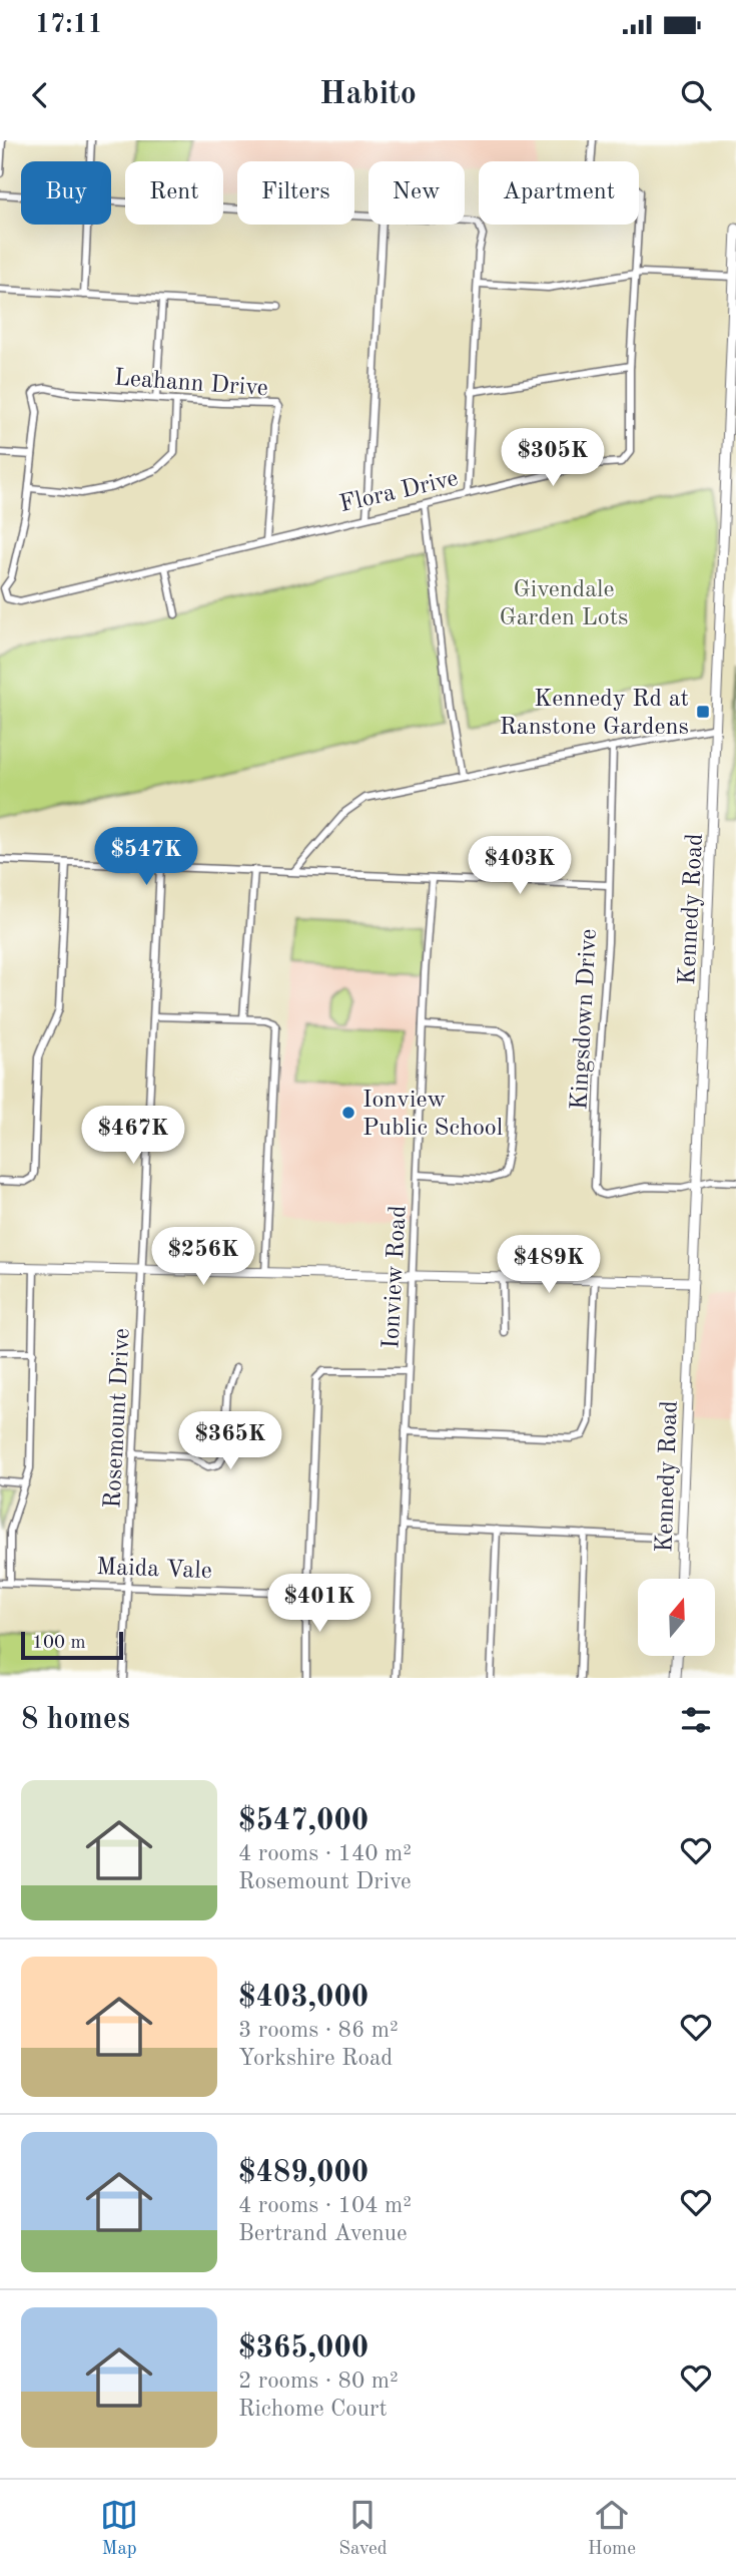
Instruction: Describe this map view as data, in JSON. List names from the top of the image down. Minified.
{"streets":{"main road":["Kennedy Road"],"street":["Leahann Drive","Flora Drive","Kingsdown Drive","Ionview Road","Rosemount Drive","Maida Vale"]},"crossings":[["Leahann Drive","Flora Drive"],["Kennedy Road","Kingsdown Drive"],["Rosemount Drive","Maida Vale"]],"parks":["Givendale Garden Lots"],"places":{"transit":["Kennedy Rd at Ranstone Gardens"],"other":["Ionview Public School"]},"scale_bar":"100 m","north":"top","page":{"status":"17:11","header":"Habito","chip":["Buy","Rent","Filters","New","Apartment"],"price":["$305K","$547K","$403K","$467K","$256K","$489K","$365K","$401K"],"scale":"100 m","heading":"8 homes","list":[{"name":"$547,000","note":"4 rooms · 140 m² · Rosemount Drive"},{"name":"$403,000","note":"3 rooms · 86 m² · Yorkshire Road"},{"name":"$489,000","note":"4 rooms · 104 m² · Bertrand Avenue"},{"name":"$365,000","note":"2 rooms · 80 m² · Richome Court"}],"tabs":["Map","Saved","Home"]}}
